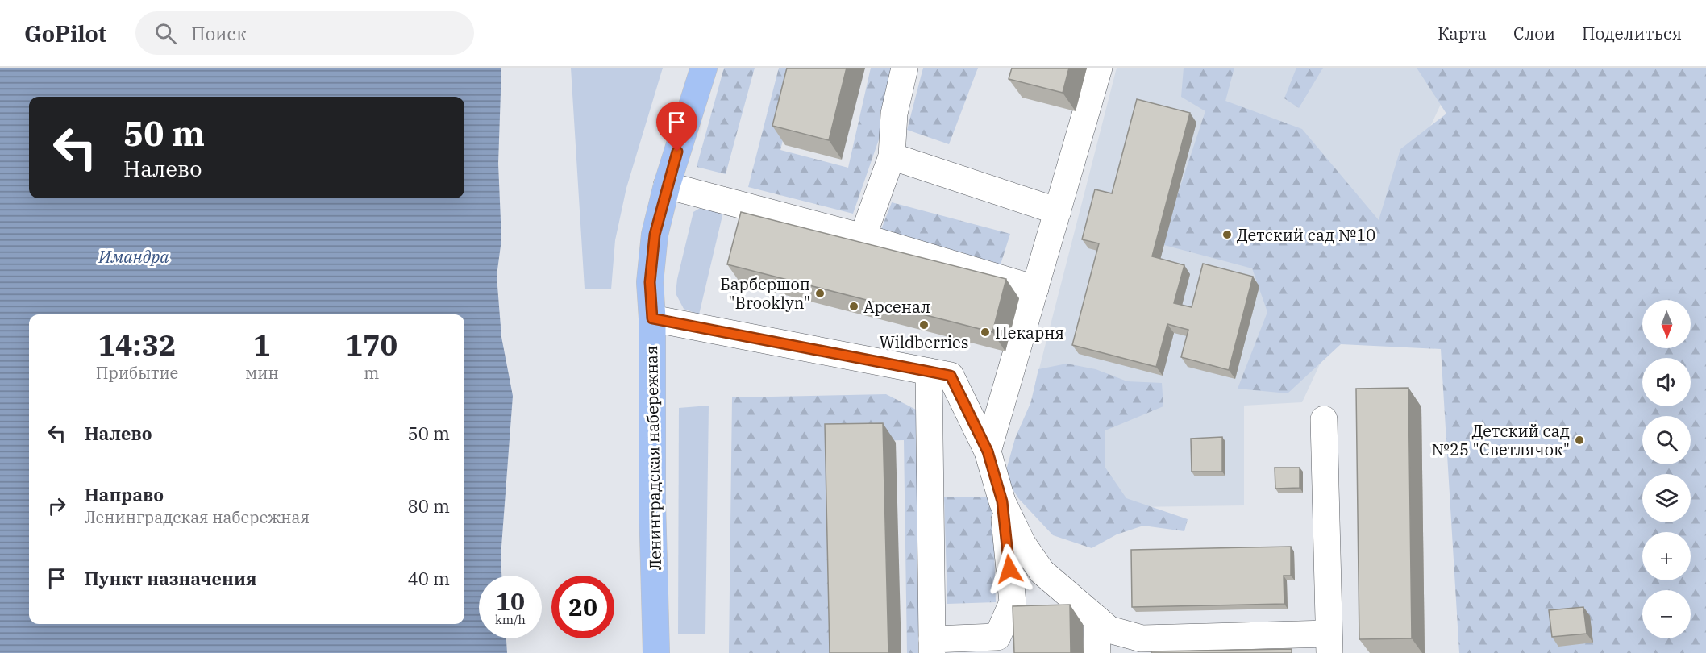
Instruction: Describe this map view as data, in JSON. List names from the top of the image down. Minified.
{"streets":{"main road":["Ленинградская набережная"]},"water":["Имандра"],"places":["Детский сад №10","Барбершоп \"Brоoklyn\"","Арсенал","Wildberries","Пекарня","Детский сад №25 \"Светлячок\""],"north":"bottom","page":{"header":"GoPilot","search":"Поиск","nav":["Карта","Слои","Поделиться"],"turn":["50 m","Налево"],"map_buttons":["+","−"],"eta":["14:32","Прибытие","1","мин","170","m"],"list":[{"name":"Налево","value":"50 m"},{"name":"Направо","note":"Ленинградская набережная","value":"80 m"},{"name":"Пункт назначения","value":"40 m"}],"speed":"10 km/h","limit":"20"}}
